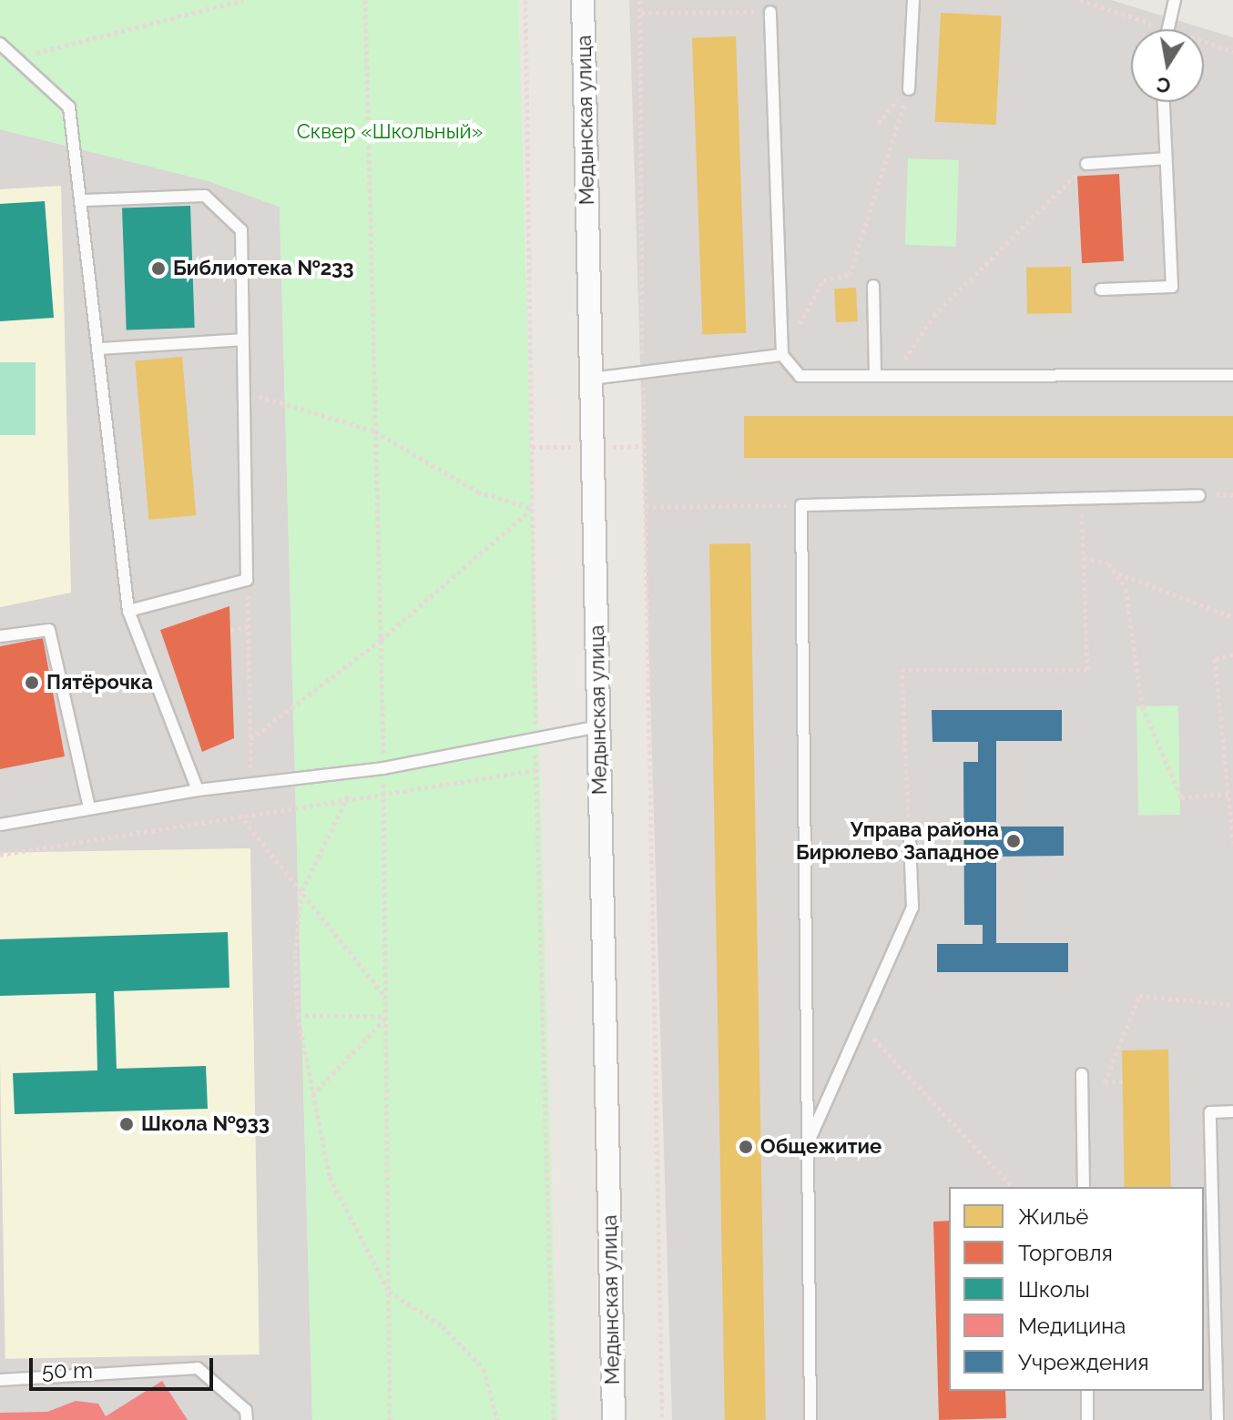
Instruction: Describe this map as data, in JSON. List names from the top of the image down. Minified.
{"streets":{"street":["Медынская улица"]},"parks":["Сквер «Школьный»"],"places":["Библиотека №233","Пятёрочка","Управа района Бирюлево Западное","Школа №933","Общежитие"],"legend":["Жильё","Торговля","Школы","Медицина","Учреждения"],"scale_bar":"50 m","north":"bottom"}
